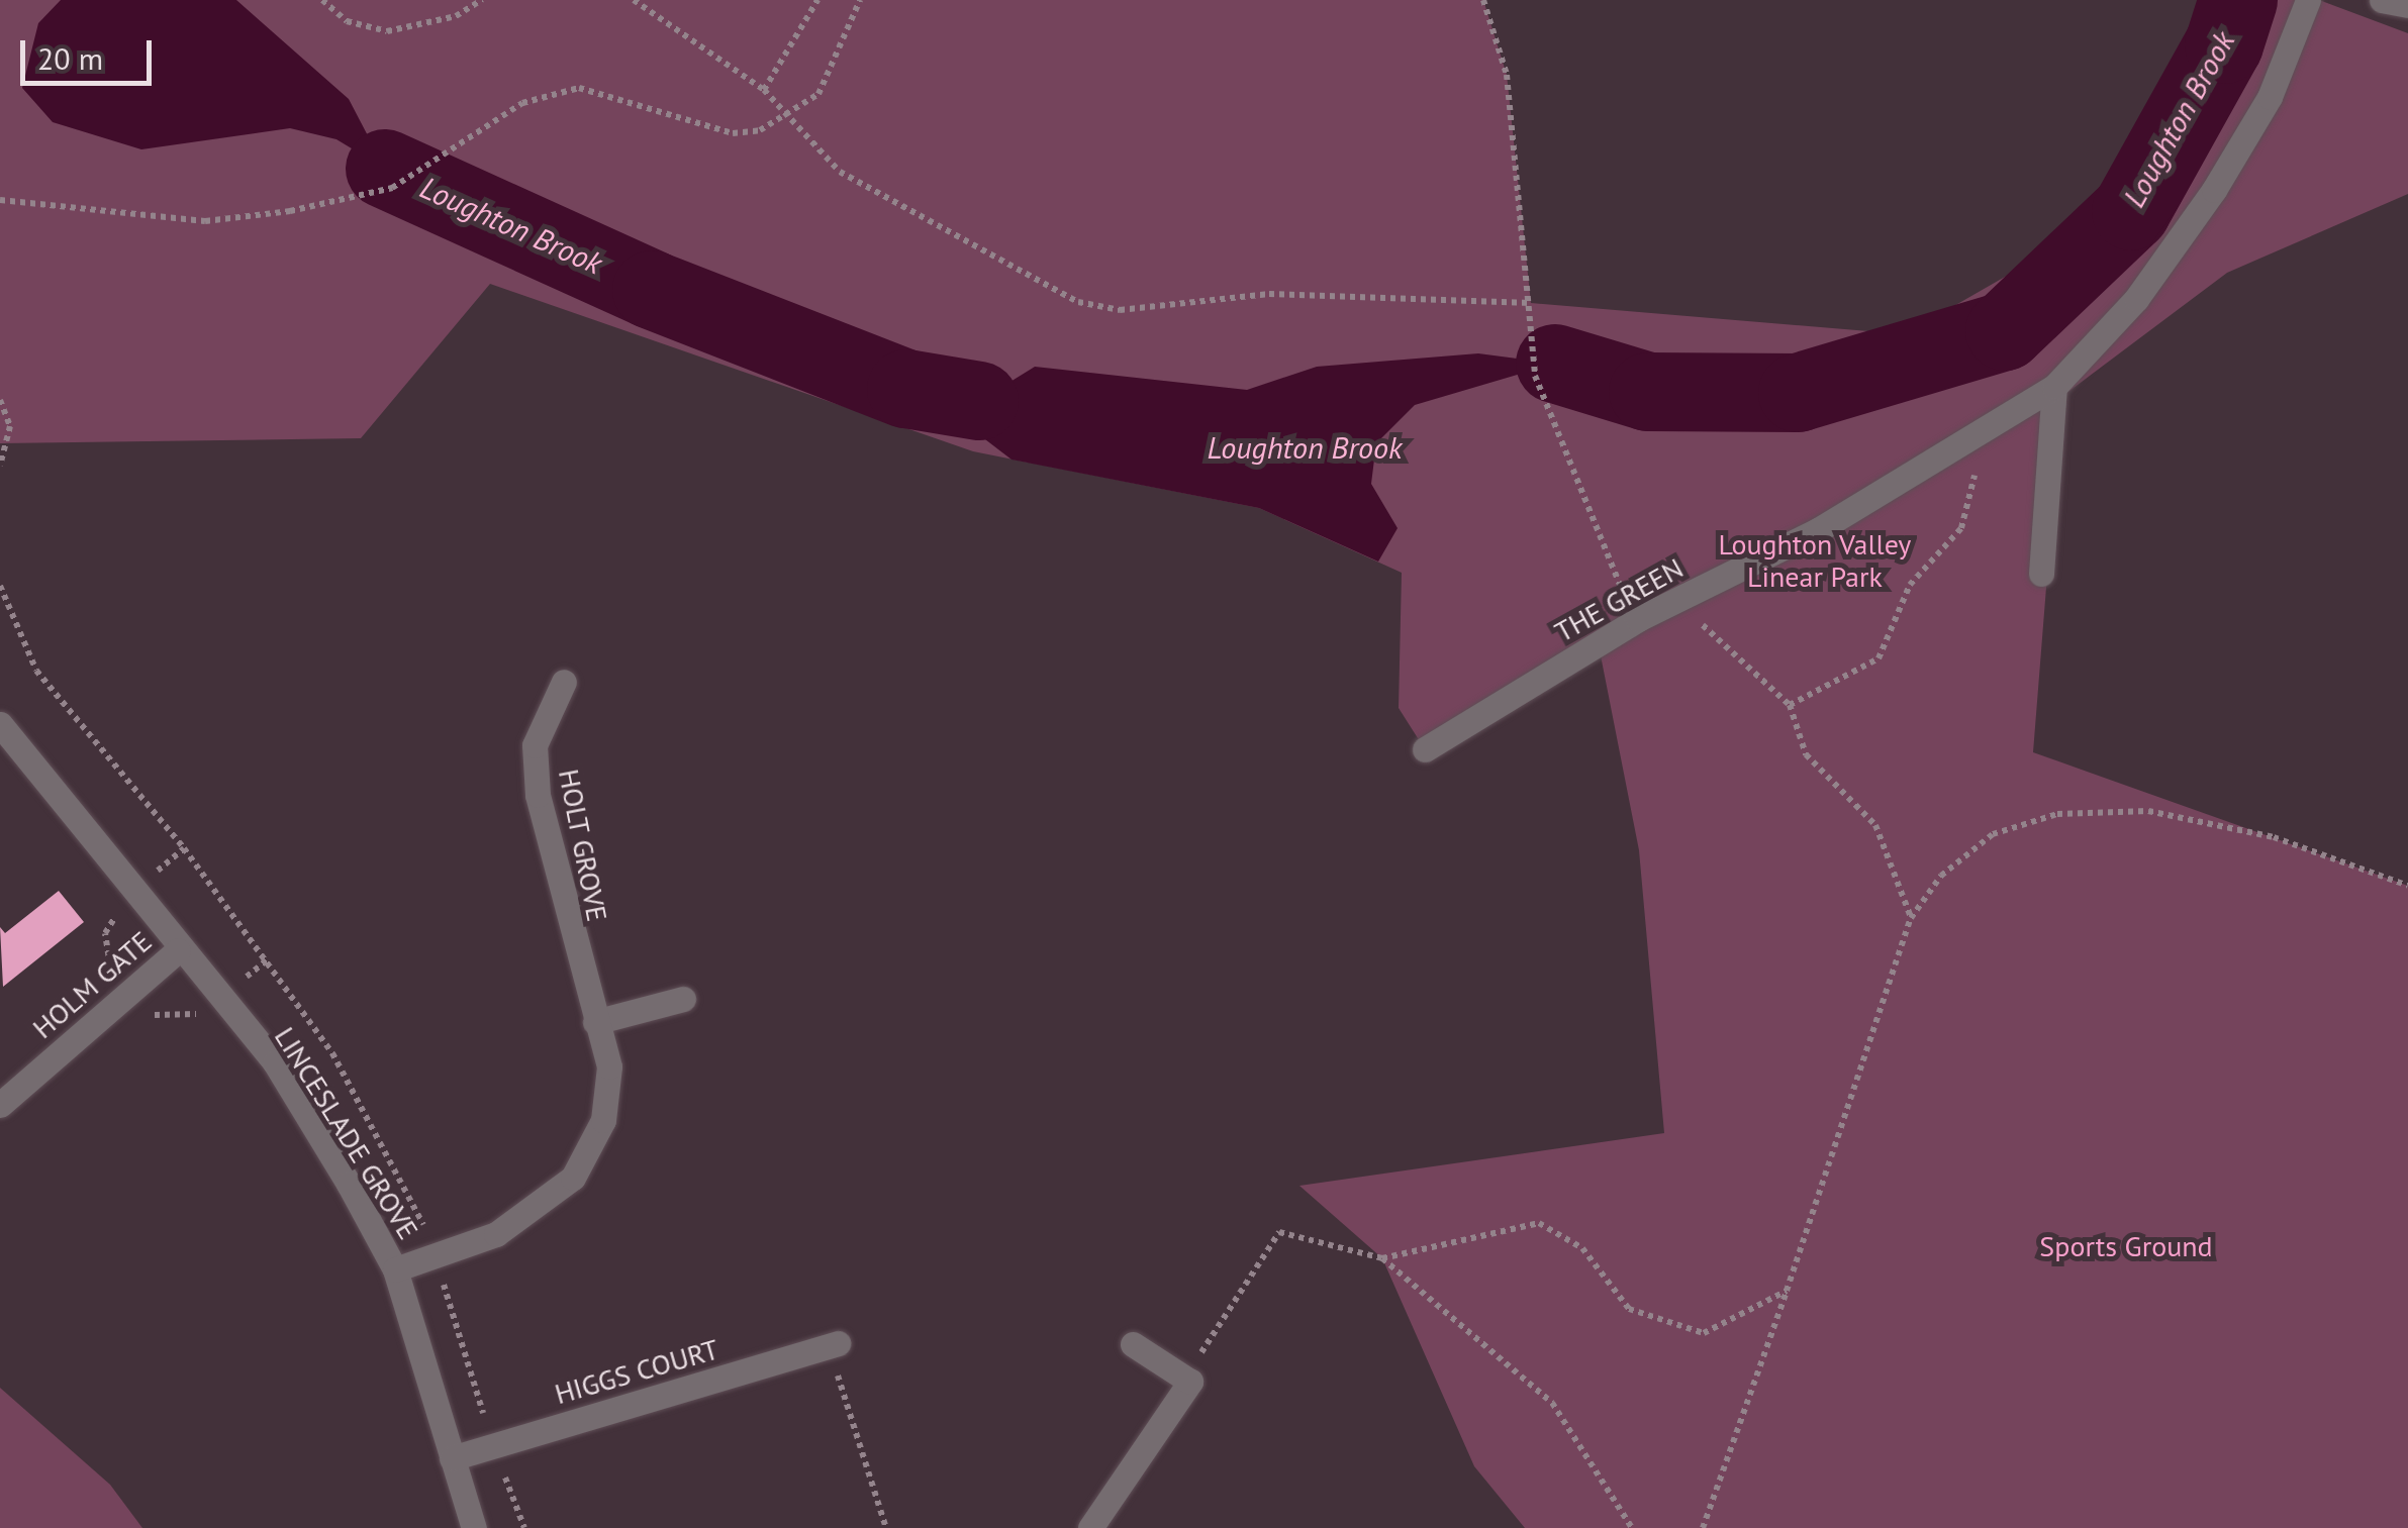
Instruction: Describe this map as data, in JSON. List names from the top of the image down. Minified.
{"streets":{"street":["THE GREEN","HOLT GROVE","HOLM GATE","LINCESLADE GROVE","HIGGS COURT"]},"crossings":[["HOLT GROVE","LINCESLADE GROVE"],["HOLM GATE","LINCESLADE GROVE"],["LINCESLADE GROVE","HIGGS COURT"]],"water":["Loughton Brook"],"parks":["Loughton Valley Linear Park","Sports Ground"],"scale_bar":"20 m"}
